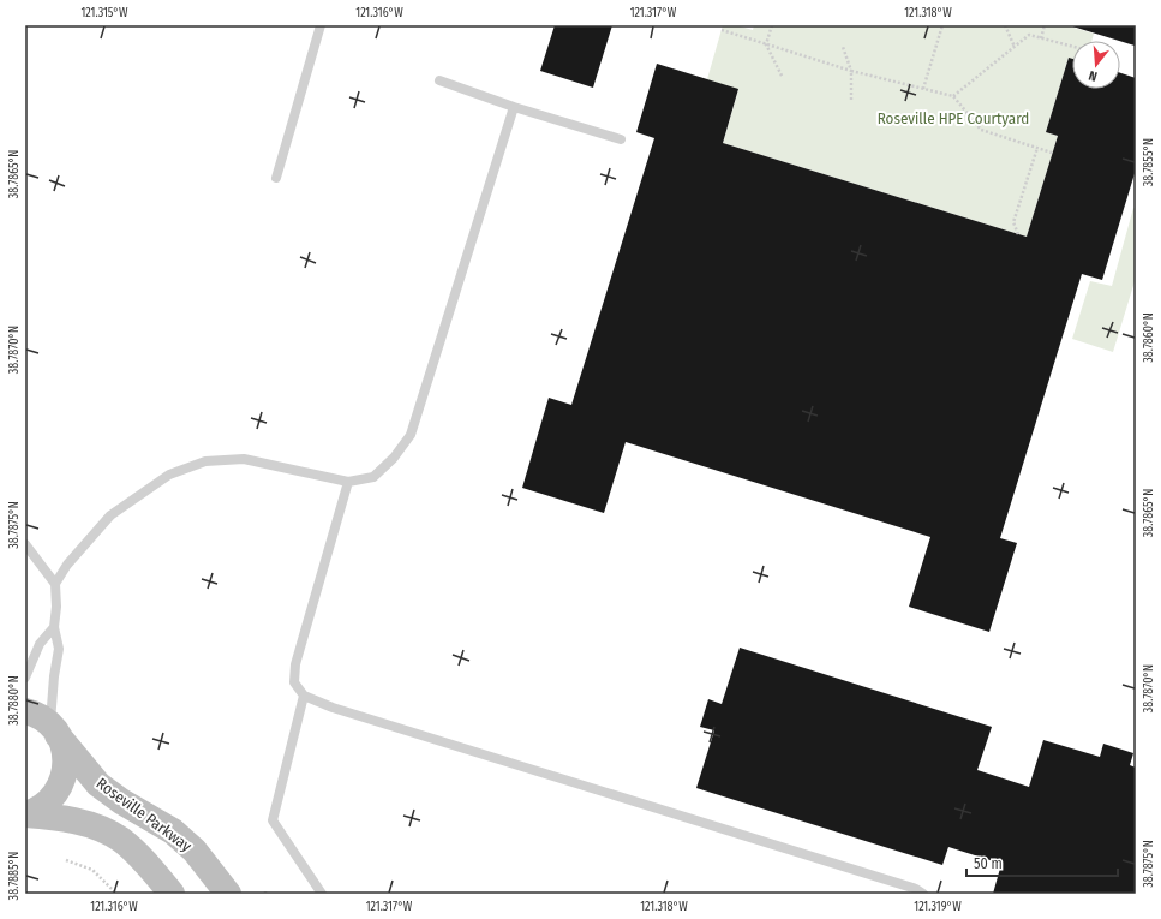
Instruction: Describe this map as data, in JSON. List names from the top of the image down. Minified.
{"streets":{"street":["Roseville Parkway"]},"parks":["Roseville HPE Courtyard"],"scale_bar":"50 m","north":"bottom","coordinates":["121.315°W","121.316°W","121.317°W","121.318°W","38.7855°N","38.7865°N","38.7860°N","38.7870°N","38.7875°N","38.7880°N","38.7885°N","121.319°W"]}
